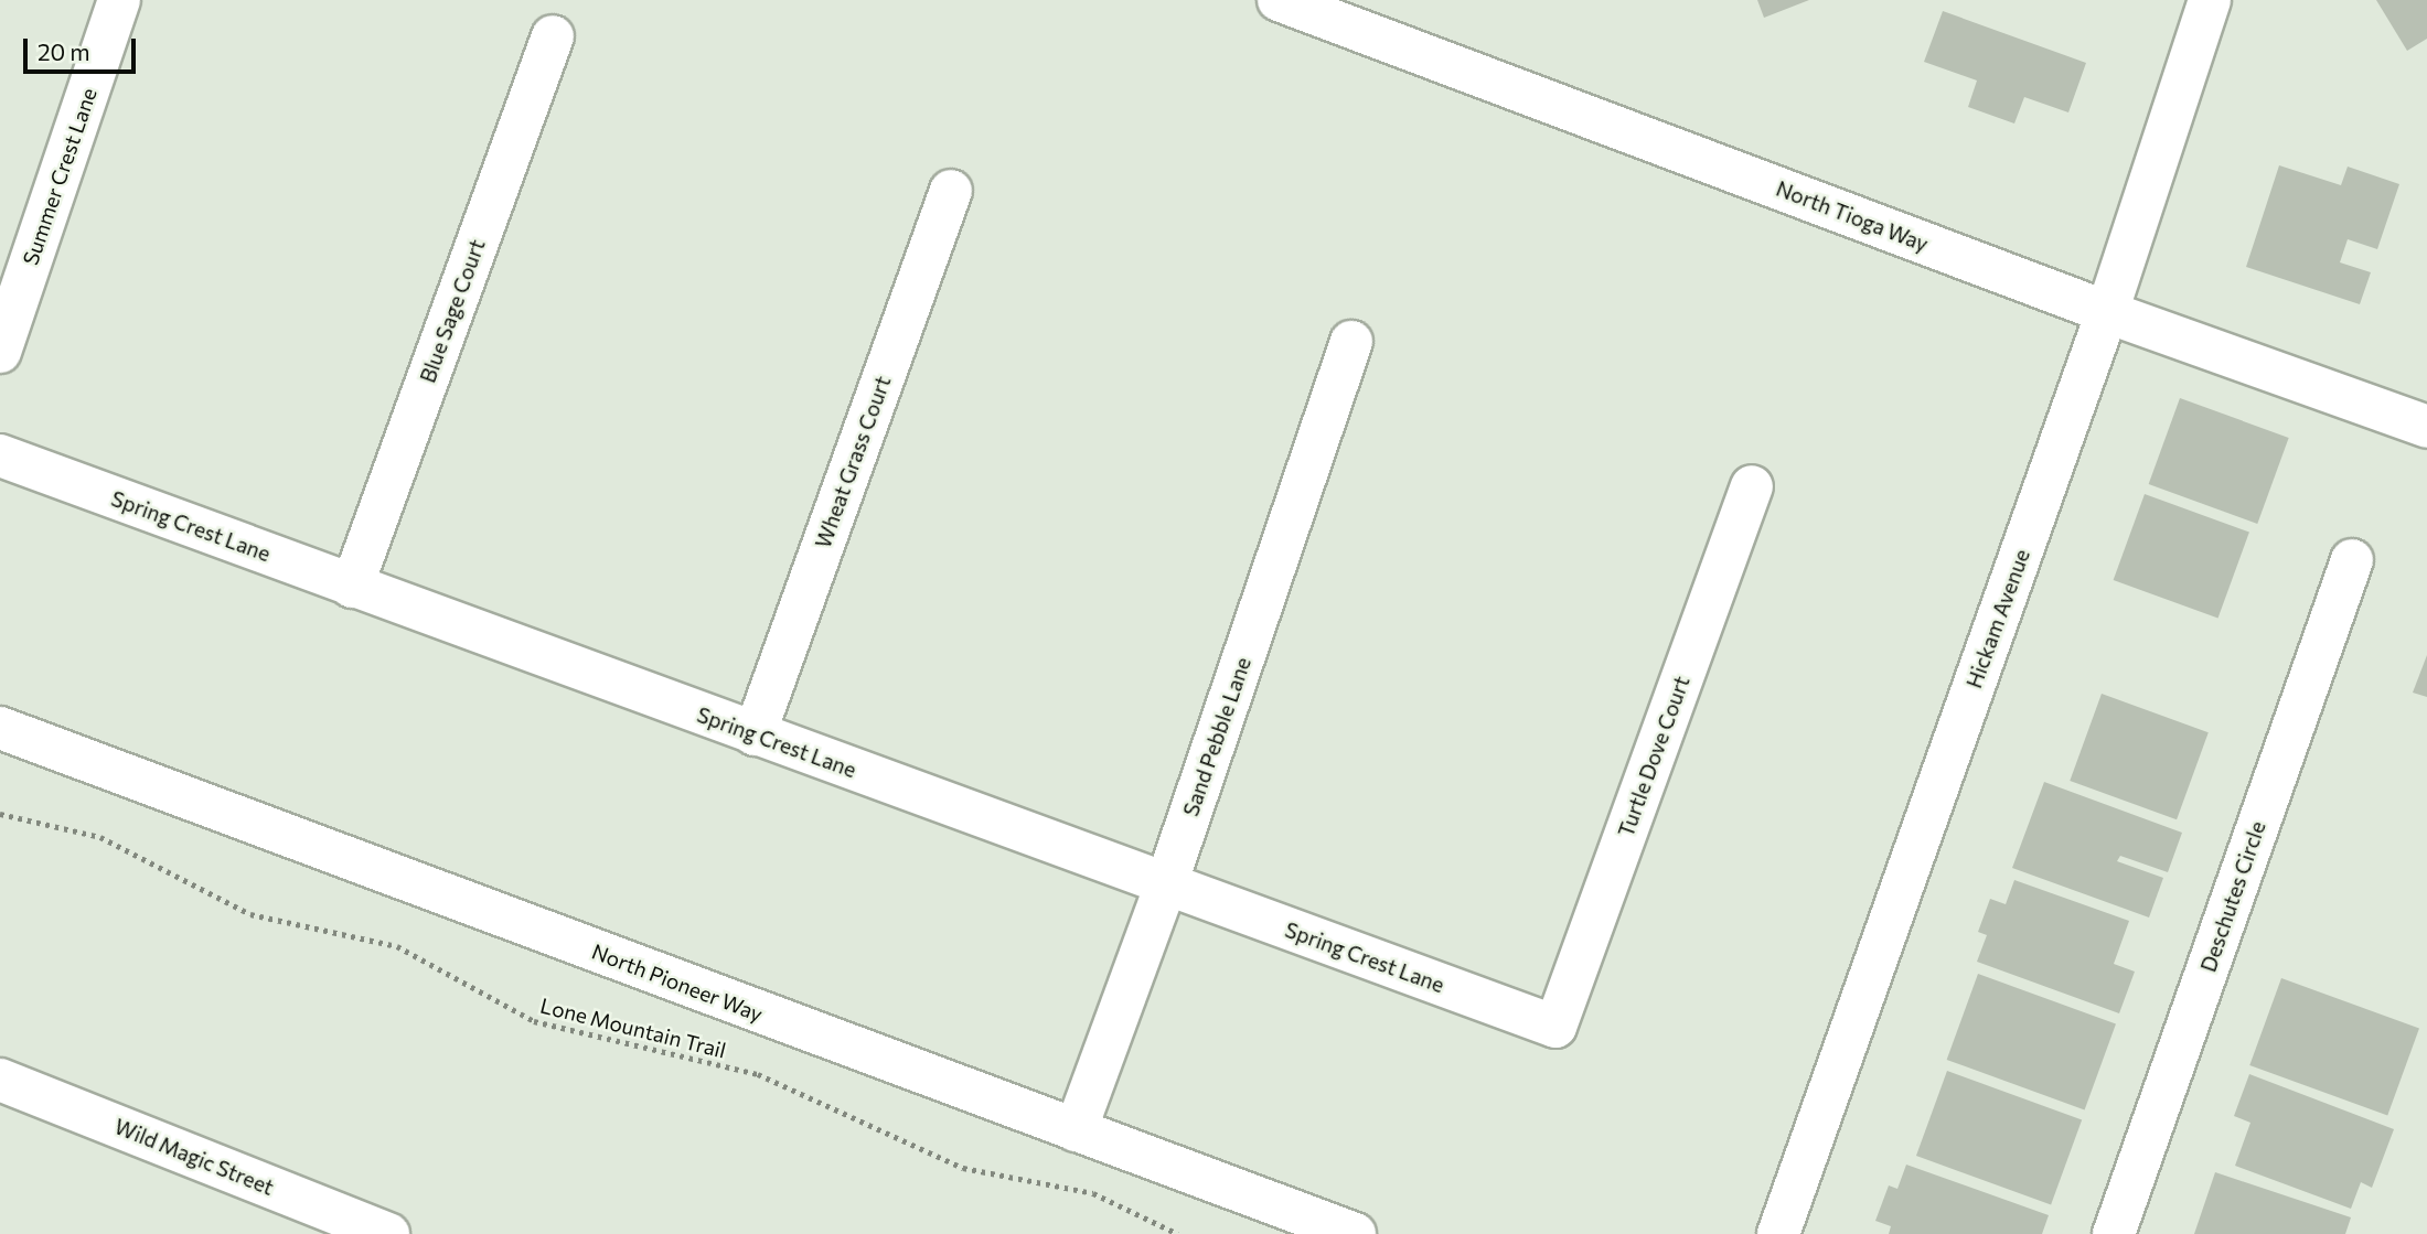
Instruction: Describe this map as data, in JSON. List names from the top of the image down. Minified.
{"streets":{"street":["Summer Crest Lane","North Tioga Way","Blue Sage Court","Wheat Grass Court","Spring Crest Lane","Hickam Avenue","Sand Pebble Lane","Turtle Dove Court","Deschutes Circle","North Pioneer Way","Wild Magic Street"],"path":["Lone Mountain Trail"]},"crossings":[["North Tioga Way","Hickam Avenue"],["Blue Sage Court","Spring Crest Lane"],["Wheat Grass Court","Spring Crest Lane"],["Spring Crest Lane","Sand Pebble Lane"],["Spring Crest Lane","Turtle Dove Court"],["Sand Pebble Lane","North Pioneer Way"]],"scale_bar":"20 m"}
